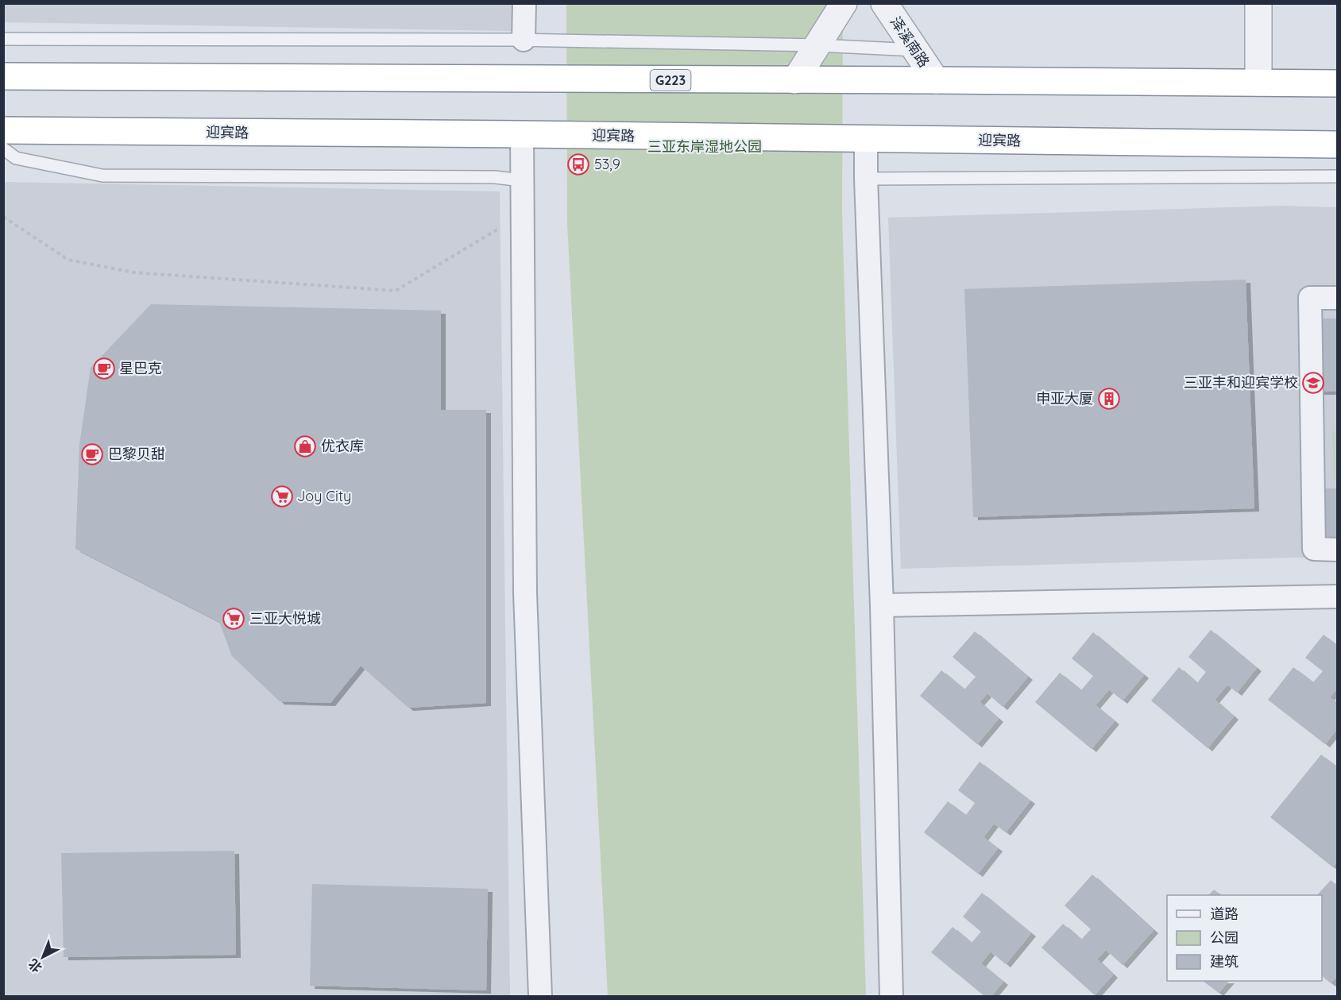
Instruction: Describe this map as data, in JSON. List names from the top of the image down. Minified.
{"streets":{"highway":["G223","迎宾路"],"street":["泽溪南路"]},"crossings":[["泽溪南路","G223"]],"parks":["三亚东岸湿地公园"],"places":{"bus stop":["53,9"],"cafe":["星巴克","巴黎贝甜"],"school or university":["三亚丰和迎宾学校"],"building":["申亚大厦"],"shop":["优衣库"],"supermarket":["Joy City","三亚大悦城"]},"legend":["道路","公园","建筑"],"north":"bottom left"}
